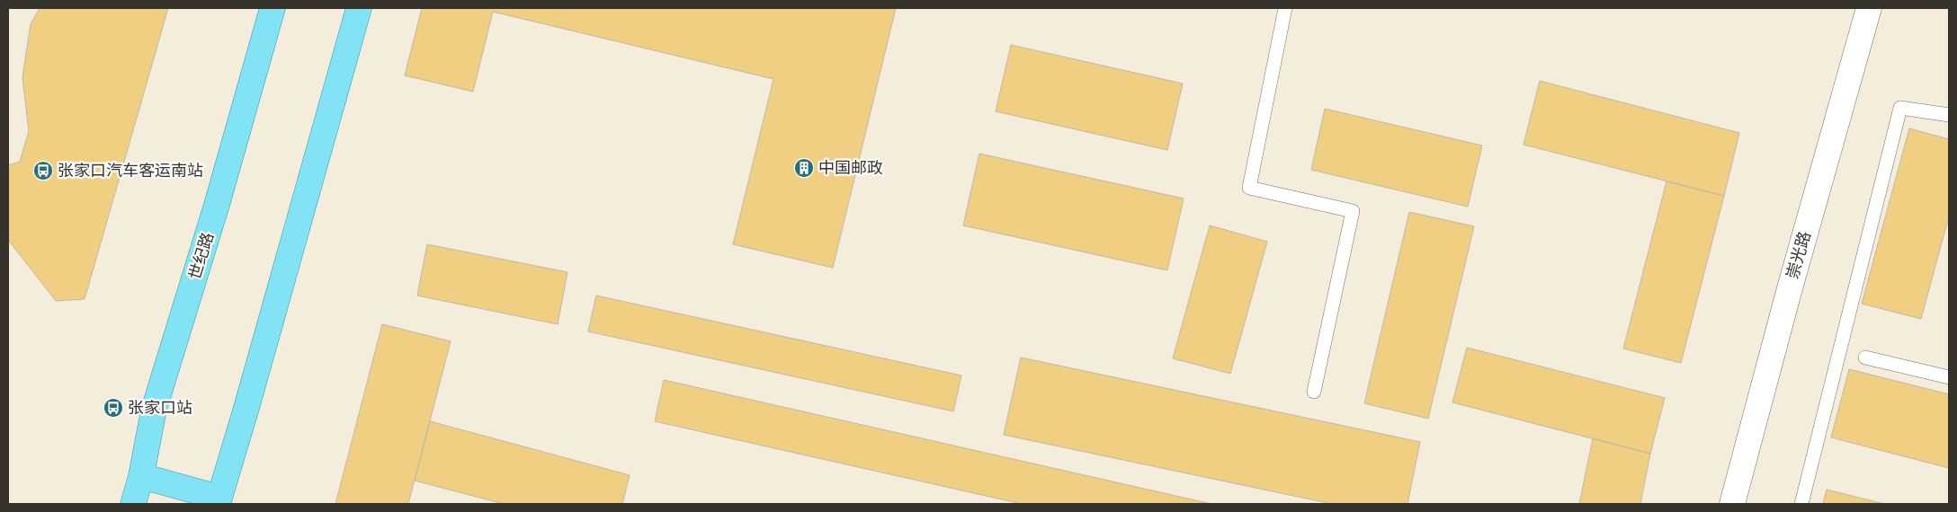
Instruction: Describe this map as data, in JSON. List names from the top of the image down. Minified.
{"streets":{"main road":["世纪路"],"street":["崇光路"]},"places":{"building":["中国邮政"],"bus stop":["张家口汽车客运南站","张家口站"]}}
